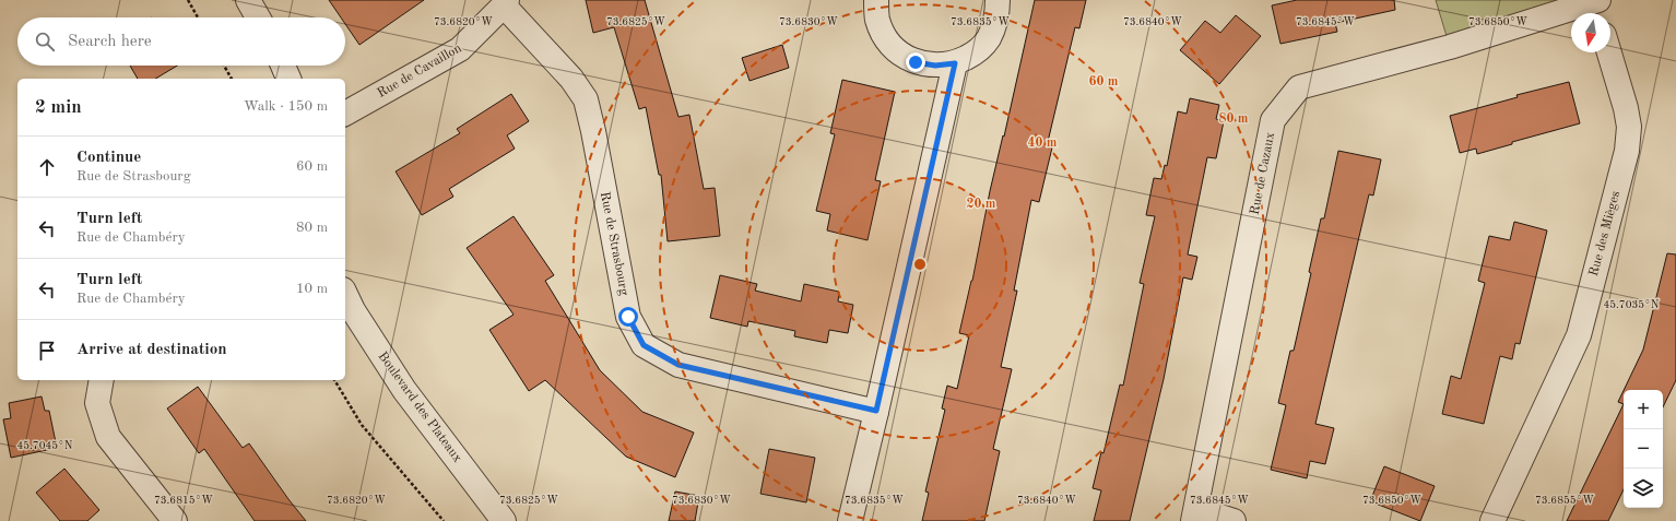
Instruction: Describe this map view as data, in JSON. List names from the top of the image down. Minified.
{"streets":{"street":["Rue de Cavaillon","Rue de Cazaux","Rue des Mièges","Rue de Strasbourg","Boulevard des Plateaux"]},"crossings":[["Rue de Cavaillon","Rue de Strasbourg"]],"north":"bottom","page":{"search":"Search here","heading":["2 min","Walk · 150 m"],"list":[["Continue","Rue de Strasbourg","60 m"],["Turn left","Rue de Chambéry","80 m"],["Turn left","Rue de Chambéry","10 m"],"Arrive at destination"],"map_buttons":["+","−"]},"coordinates":["73.6820°W","73.6825°W","73.6830°W","73.6835°W","73.6840°W","73.6845°W","73.6850°W","45.7035°N","45.7045°N","73.6815°W","73.6855°W"],"rings":["60 m","80 m","40 m","20 m"]}
